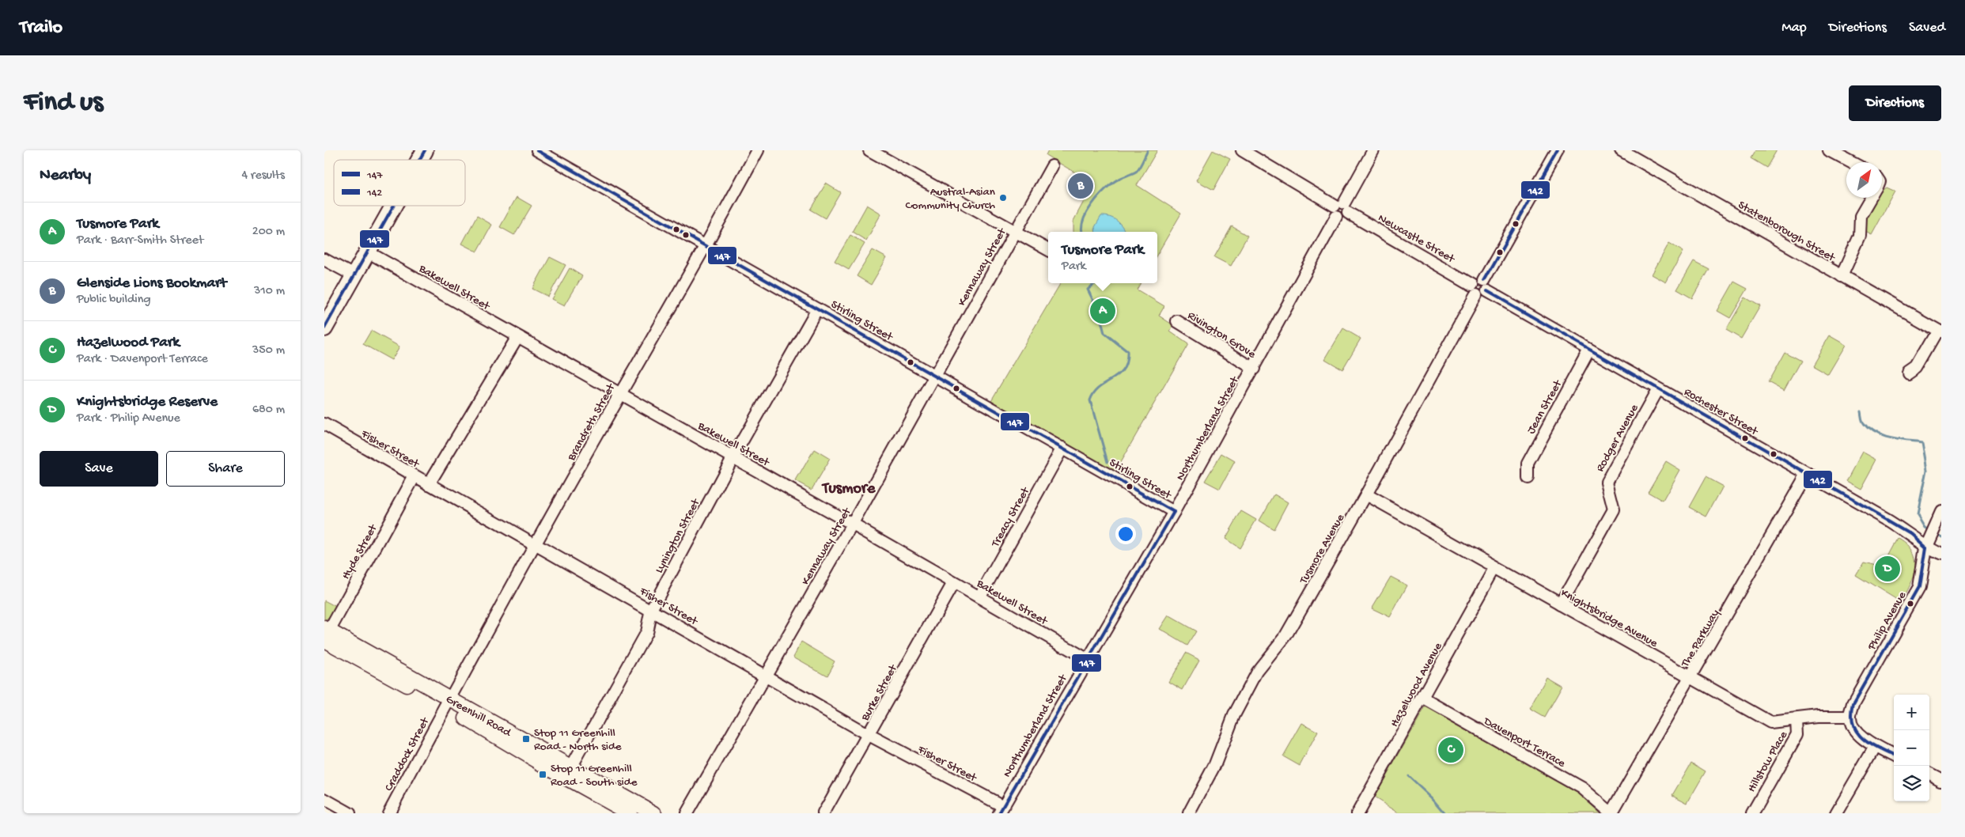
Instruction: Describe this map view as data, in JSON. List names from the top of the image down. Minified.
{"streets":{"main road":["Greenhill Road"],"street":["Statenborough Street","Newcastle Street","Kennaway Street","Bakewell Street","Stirling Street","Rivington Grove","Jean Street","Rochester Street","Brandreth Street","Northumberland Street","Rodger Avenue","Fisher Street","Treacy Street","Lynington Street","Tusmore Avenue","Hyde Street","Knightsbridge Avenue","Philip Avenue","The Parkway","Hazelwood Avenue","Burke Street","Davenport Terrace","Craddock Street","Hillstow Place"]},"crossings":[["Newcastle Street","Rochester Street"],["Newcastle Street","Northumberland Street"],["Newcastle Street","Tusmore Avenue"],["Kennaway Street","Bakewell Street"],["Kennaway Street","Stirling Street"],["Kennaway Street","Fisher Street"],["Bakewell Street","Brandreth Street"],["Bakewell Street","Northumberland Street"],["Bakewell Street","Treacy Street"],["Bakewell Street","Lynington Street"],["Bakewell Street","Burke Street"],["Stirling Street","Brandreth Street"],["Stirling Street","Northumberland Street"],["Stirling Street","Treacy Street"],["Stirling Street","Lynington Street"],["Rivington Grove","Northumberland Street"],["Jean Street","Rochester Street"],["Rochester Street","Rodger Avenue"],["Rochester Street","Tusmore Avenue"],["Rochester Street","Philip Avenue"],["Rochester Street","The Parkway"],["Brandreth Street","Fisher Street"],["Brandreth Street","Greenhill Road"],["Brandreth Street","Craddock Street"],["Northumberland Street","Fisher Street"],["Rodger Avenue","Knightsbridge Avenue"],["Fisher Street","Lynington Street"],["Fisher Street","Hyde Street"],["Fisher Street","Burke Street"],["Lynington Street","Greenhill Road"],["Tusmore Avenue","Knightsbridge Avenue"],["Hyde Street","Greenhill Road"],["Knightsbridge Avenue","Philip Avenue"],["Knightsbridge Avenue","The Parkway"],["Knightsbridge Avenue","Hazelwood Avenue"],["Knightsbridge Avenue","Hillstow Place"],["The Parkway","Davenport Terrace"],["Hazelwood Avenue","Davenport Terrace"],["Greenhill Road","Craddock Street"]],"districts":["Tusmore"],"places":{"other":["Austral-Asian Community Church"],"transit":["Stop 11 Greenhill Road - North side","Stop 11 Greenhill Road - South side"]},"lines":["transit line 147","transit line 142"],"legend":["147","142"],"north":"top right","page":{"header":"Trailo","nav":["Map","Directions","Saved"],"buttons":["Directions",["Save","Share"]],"title":"Find us","heading":["Nearby","4 results"],"pins":["B","A","D","C"],"list":[{"mark":"A","name":"Tusmore Park","note":"Park · Barr-Smith Street","value":"200 m"},{"mark":"B","name":"Glenside Lions Bookmart","note":"Public building","value":"310 m"},{"mark":"C","name":"Hazelwood Park","note":"Park · Davenport Terrace","value":"350 m"},{"mark":"D","name":"Knightsbridge Reserve","note":"Park · Philip Avenue","value":"680 m"}],"popup":["Tusmore Park","Park"],"map_buttons":["+","−"]}}
